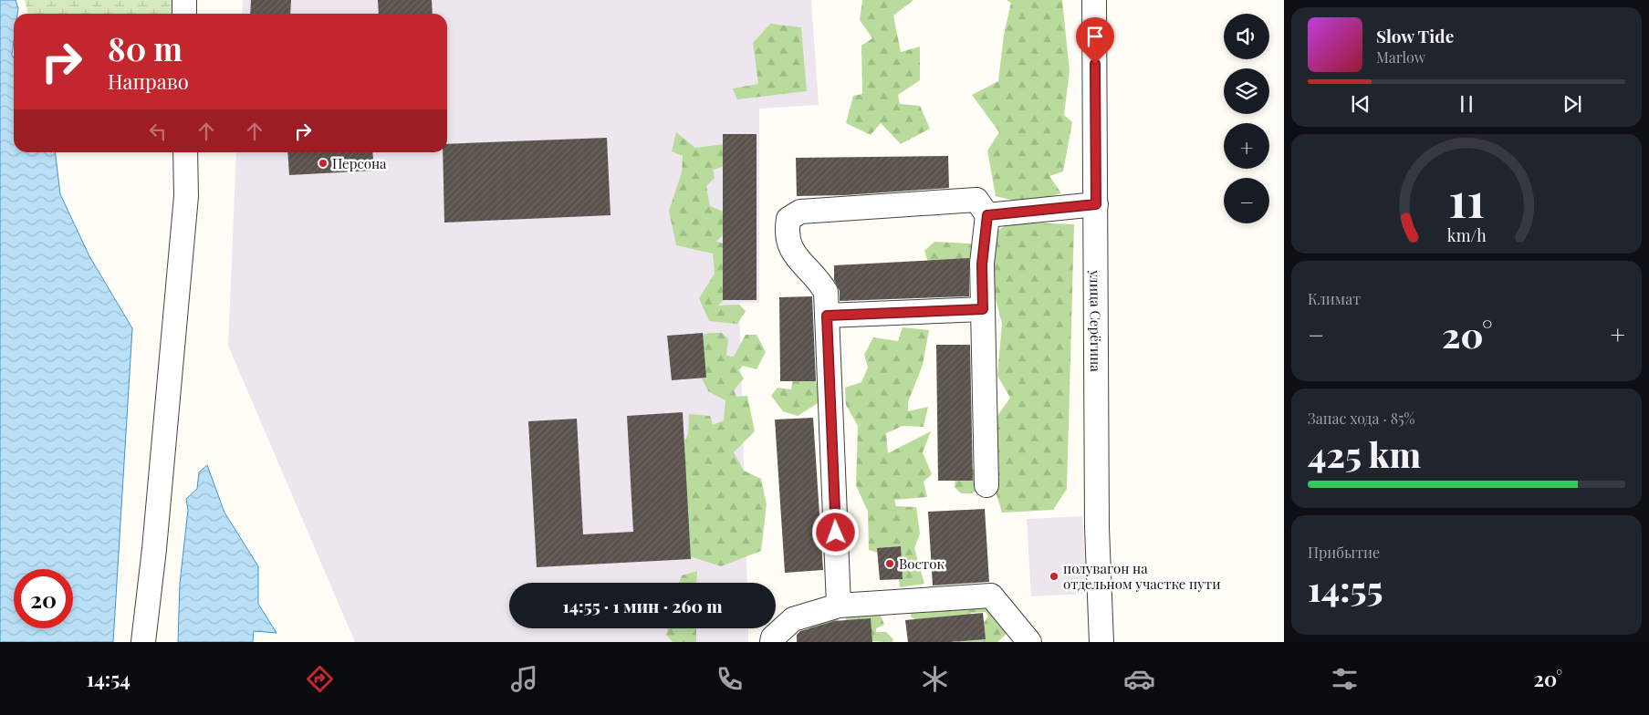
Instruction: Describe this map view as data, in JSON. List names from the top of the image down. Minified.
{"streets":{"street":["улица Серёгина"]},"places":["Персона","Восток","полувагон на отдельном участке пути"],"page":{"map_buttons":["+","−"],"turn":["80 m","Направо"],"song":["Slow Tide","Marlow"],"tile":["Климат",["Запас хода · 85%","425 km"],["Прибытие","14:55"]],"heat":["−","20°","+"],"limit":"20","trip":"14:55 · 1 мин · 260 m","tabs":["14:54","20°"],"gauge":["11","km/h"]}}
